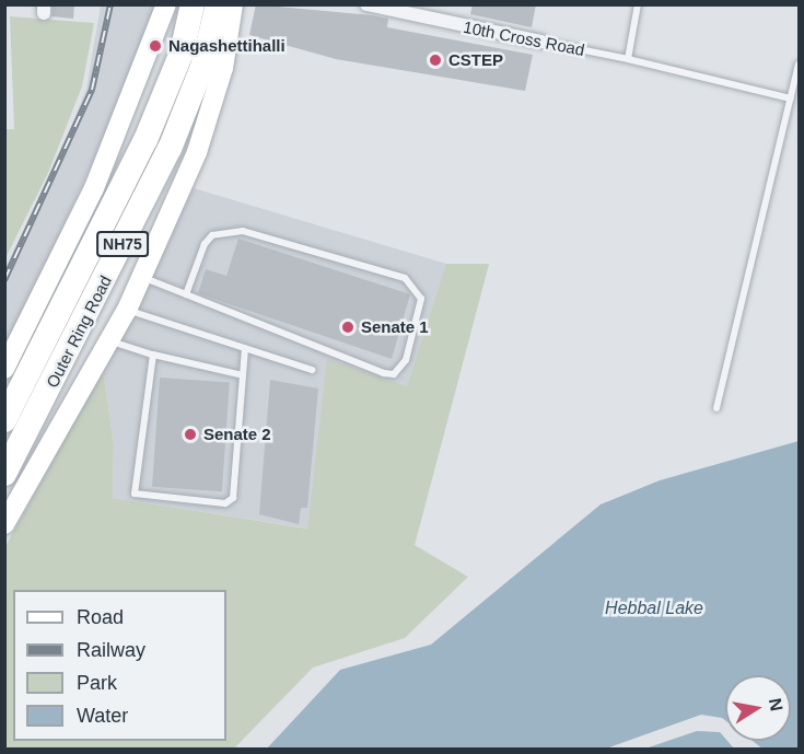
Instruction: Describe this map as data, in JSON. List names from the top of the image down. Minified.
{"streets":{"highway":["NH75","Outer Ring Road"],"street":["10th Cross Road"]},"water":["Hebbal Lake"],"places":["Nagashettihalli","CSTEP","Senate 1","Senate 2"],"legend":["Road","Railway","Park","Water"],"north":"right"}
